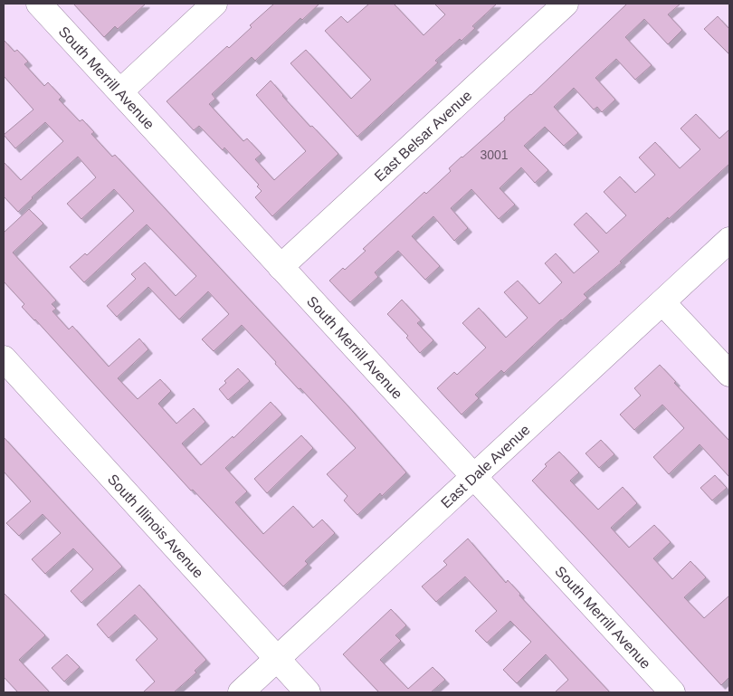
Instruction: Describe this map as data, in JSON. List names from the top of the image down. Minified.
{"streets":{"street":["South Merrill Avenue","East Belsar Avenue","East Dale Avenue","South Illinois Avenue"]},"crossings":[["South Merrill Avenue","East Belsar Avenue"],["South Merrill Avenue","East Dale Avenue"],["East Dale Avenue","South Illinois Avenue"]],"house_numbers":["3001"]}
